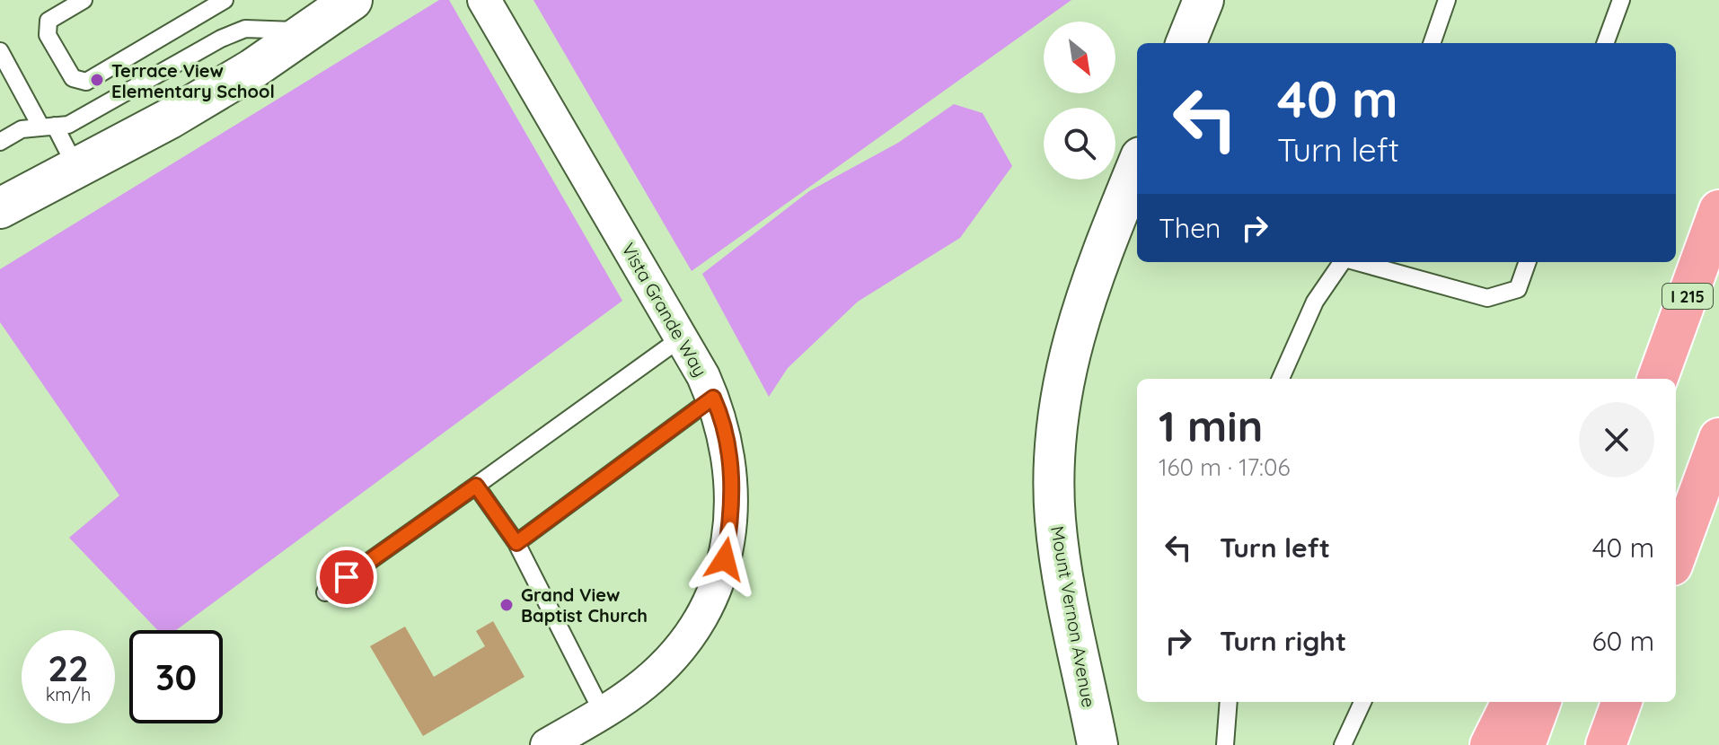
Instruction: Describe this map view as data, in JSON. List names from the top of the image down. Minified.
{"streets":{"highway":["I 215"],"main road":["Mount Vernon Avenue"],"street":["Vista Grande Way"]},"places":["Terrace View Elementary School","Grand View Baptist Church"],"north":"bottom right","page":{"turn":["40 m","Turn left"],"then":"Then","heading":["1 min","160 m · 17:06"],"list":[{"name":"Turn left","value":"40 m"},{"name":"Turn right","value":"60 m"}],"speed":"22 km/h","limit":"30"}}
